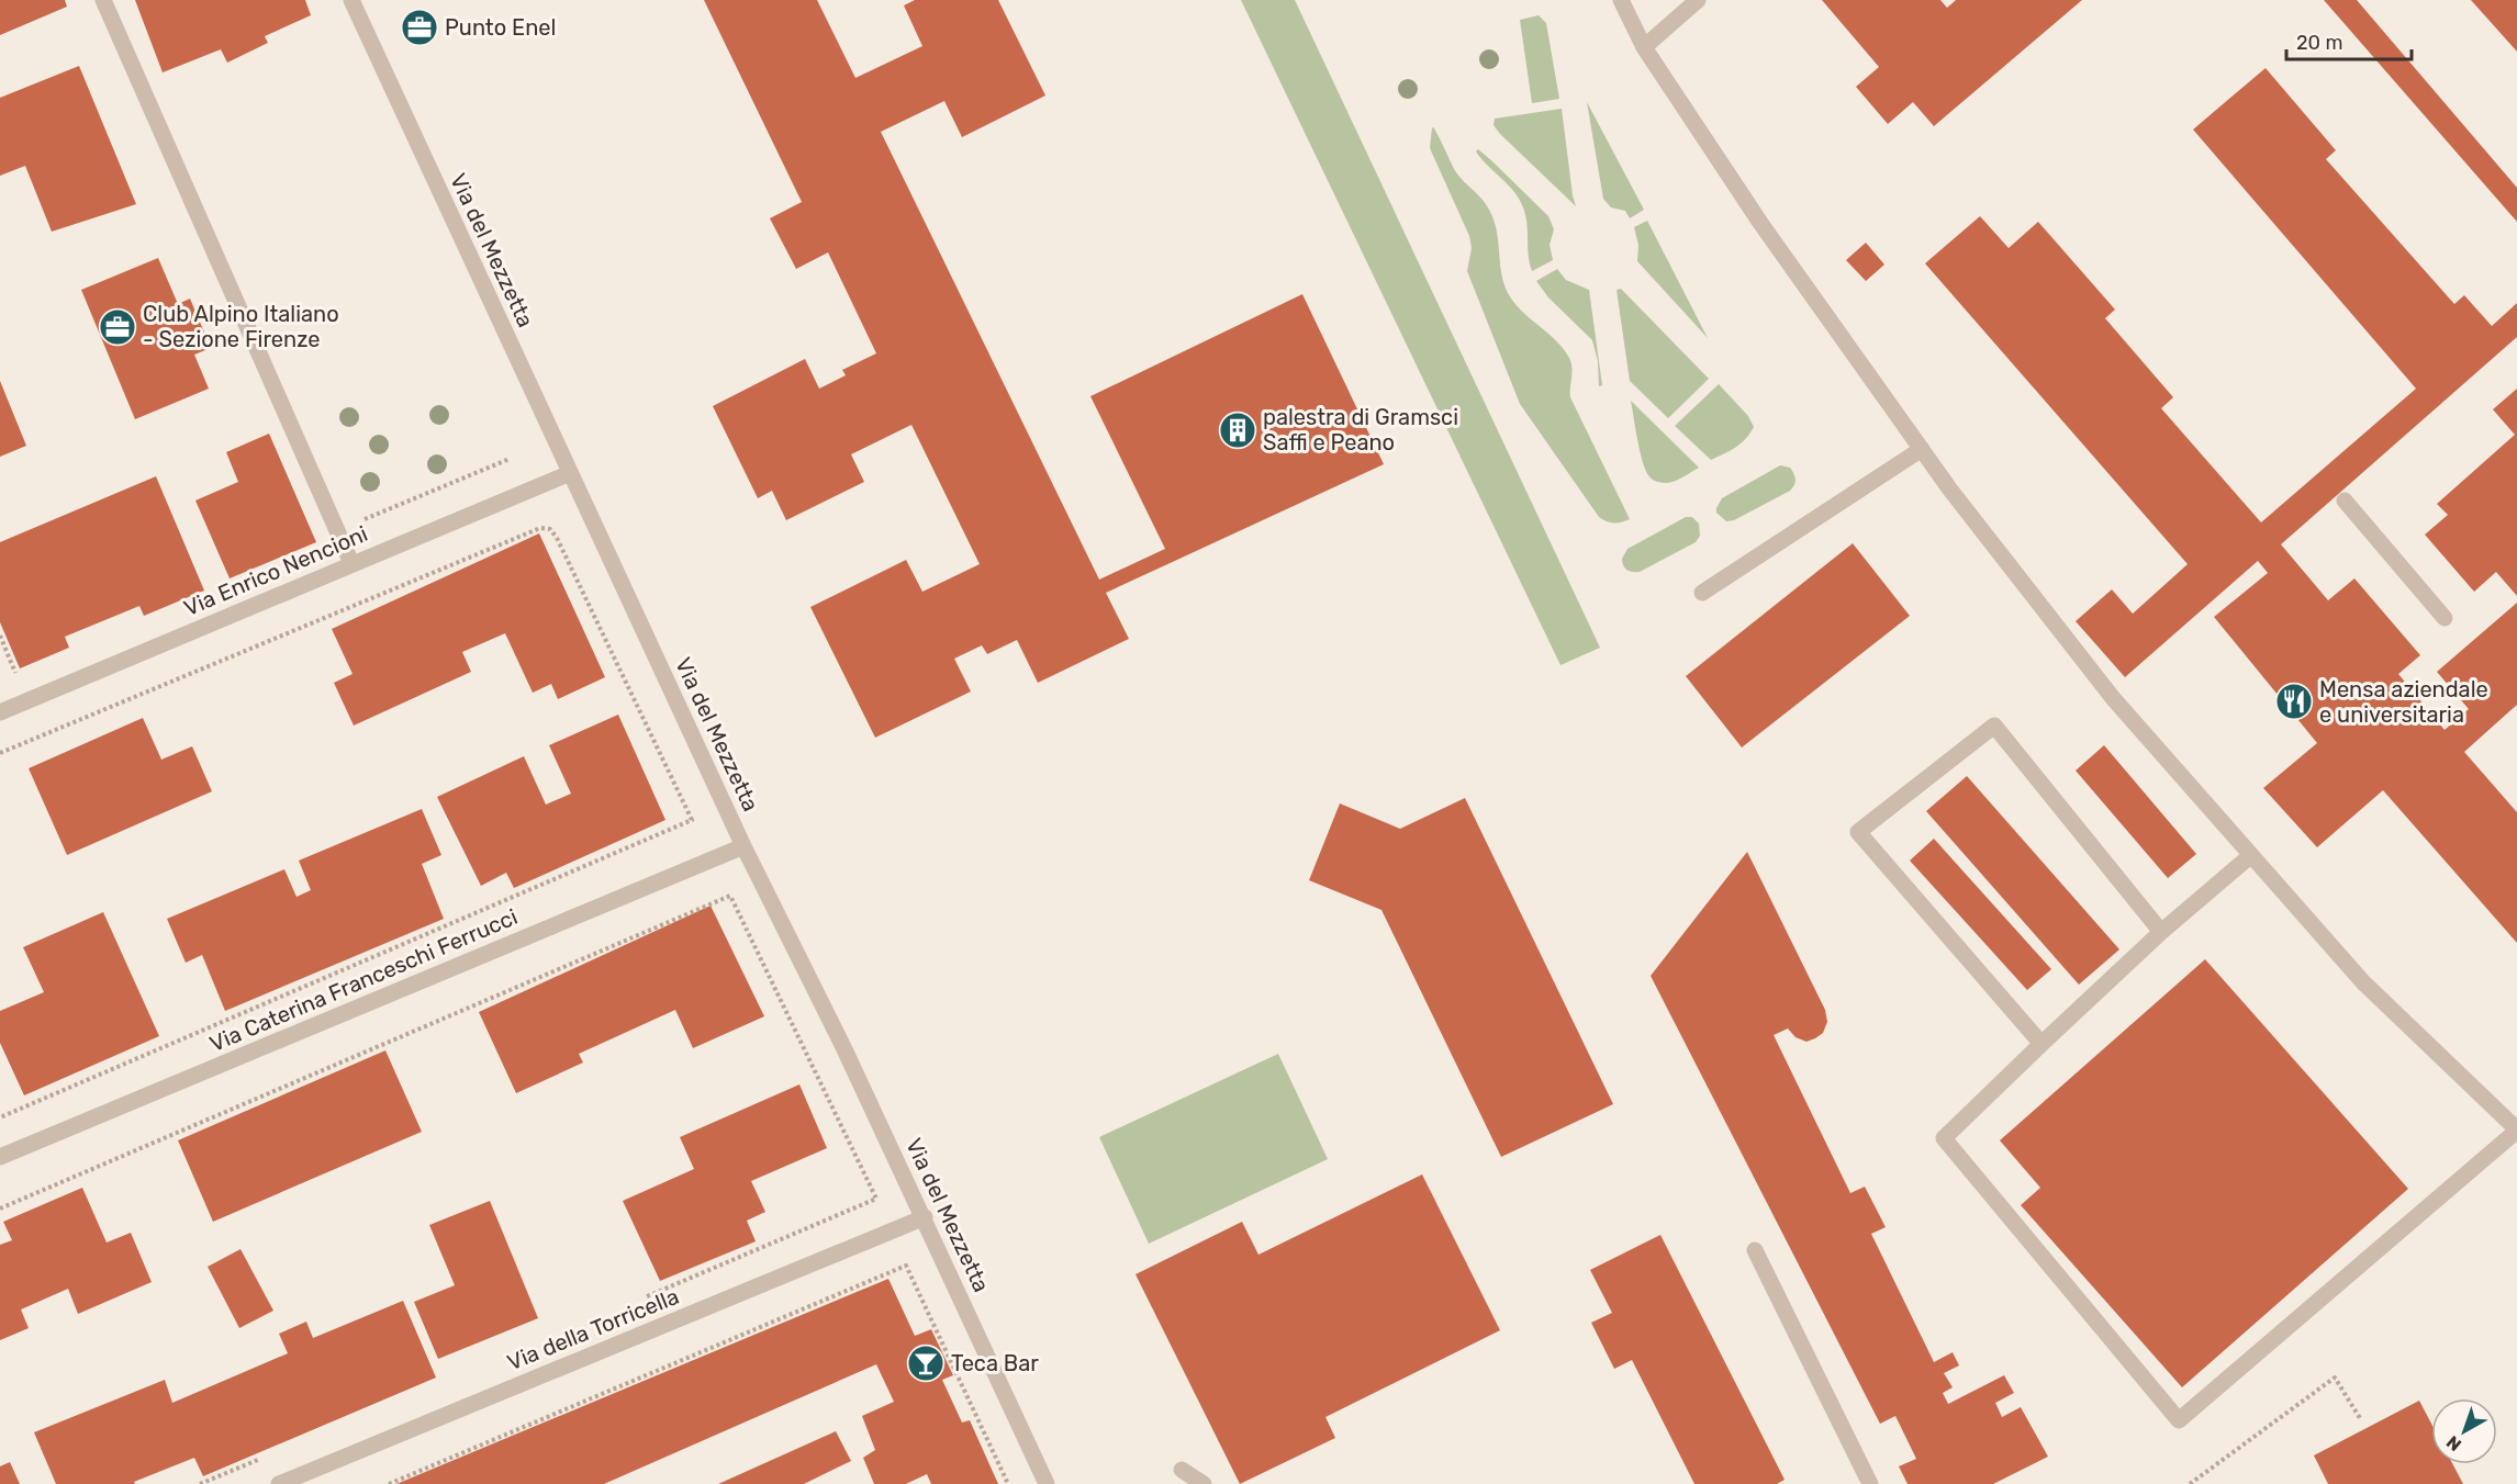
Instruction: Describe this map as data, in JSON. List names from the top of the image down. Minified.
{"streets":{"street":["Via del Mezzetta","Via Enrico Nencioni","Via Caterina Franceschi Ferrucci","Via della Torricella"]},"crossings":[["Via del Mezzetta","Via Enrico Nencioni"],["Via del Mezzetta","Via Caterina Franceschi Ferrucci"],["Via del Mezzetta","Via della Torricella"]],"places":{"office":["Punto Enel","Club Alpino Italiano - Sezione Firenze"],"building":["palestra di Gramsci Saffi e Peano"],"restaurant":["Mensa aziendale e universitaria"],"bar":["Teca Bar"]},"scale_bar":"20 m","north":"bottom left"}
